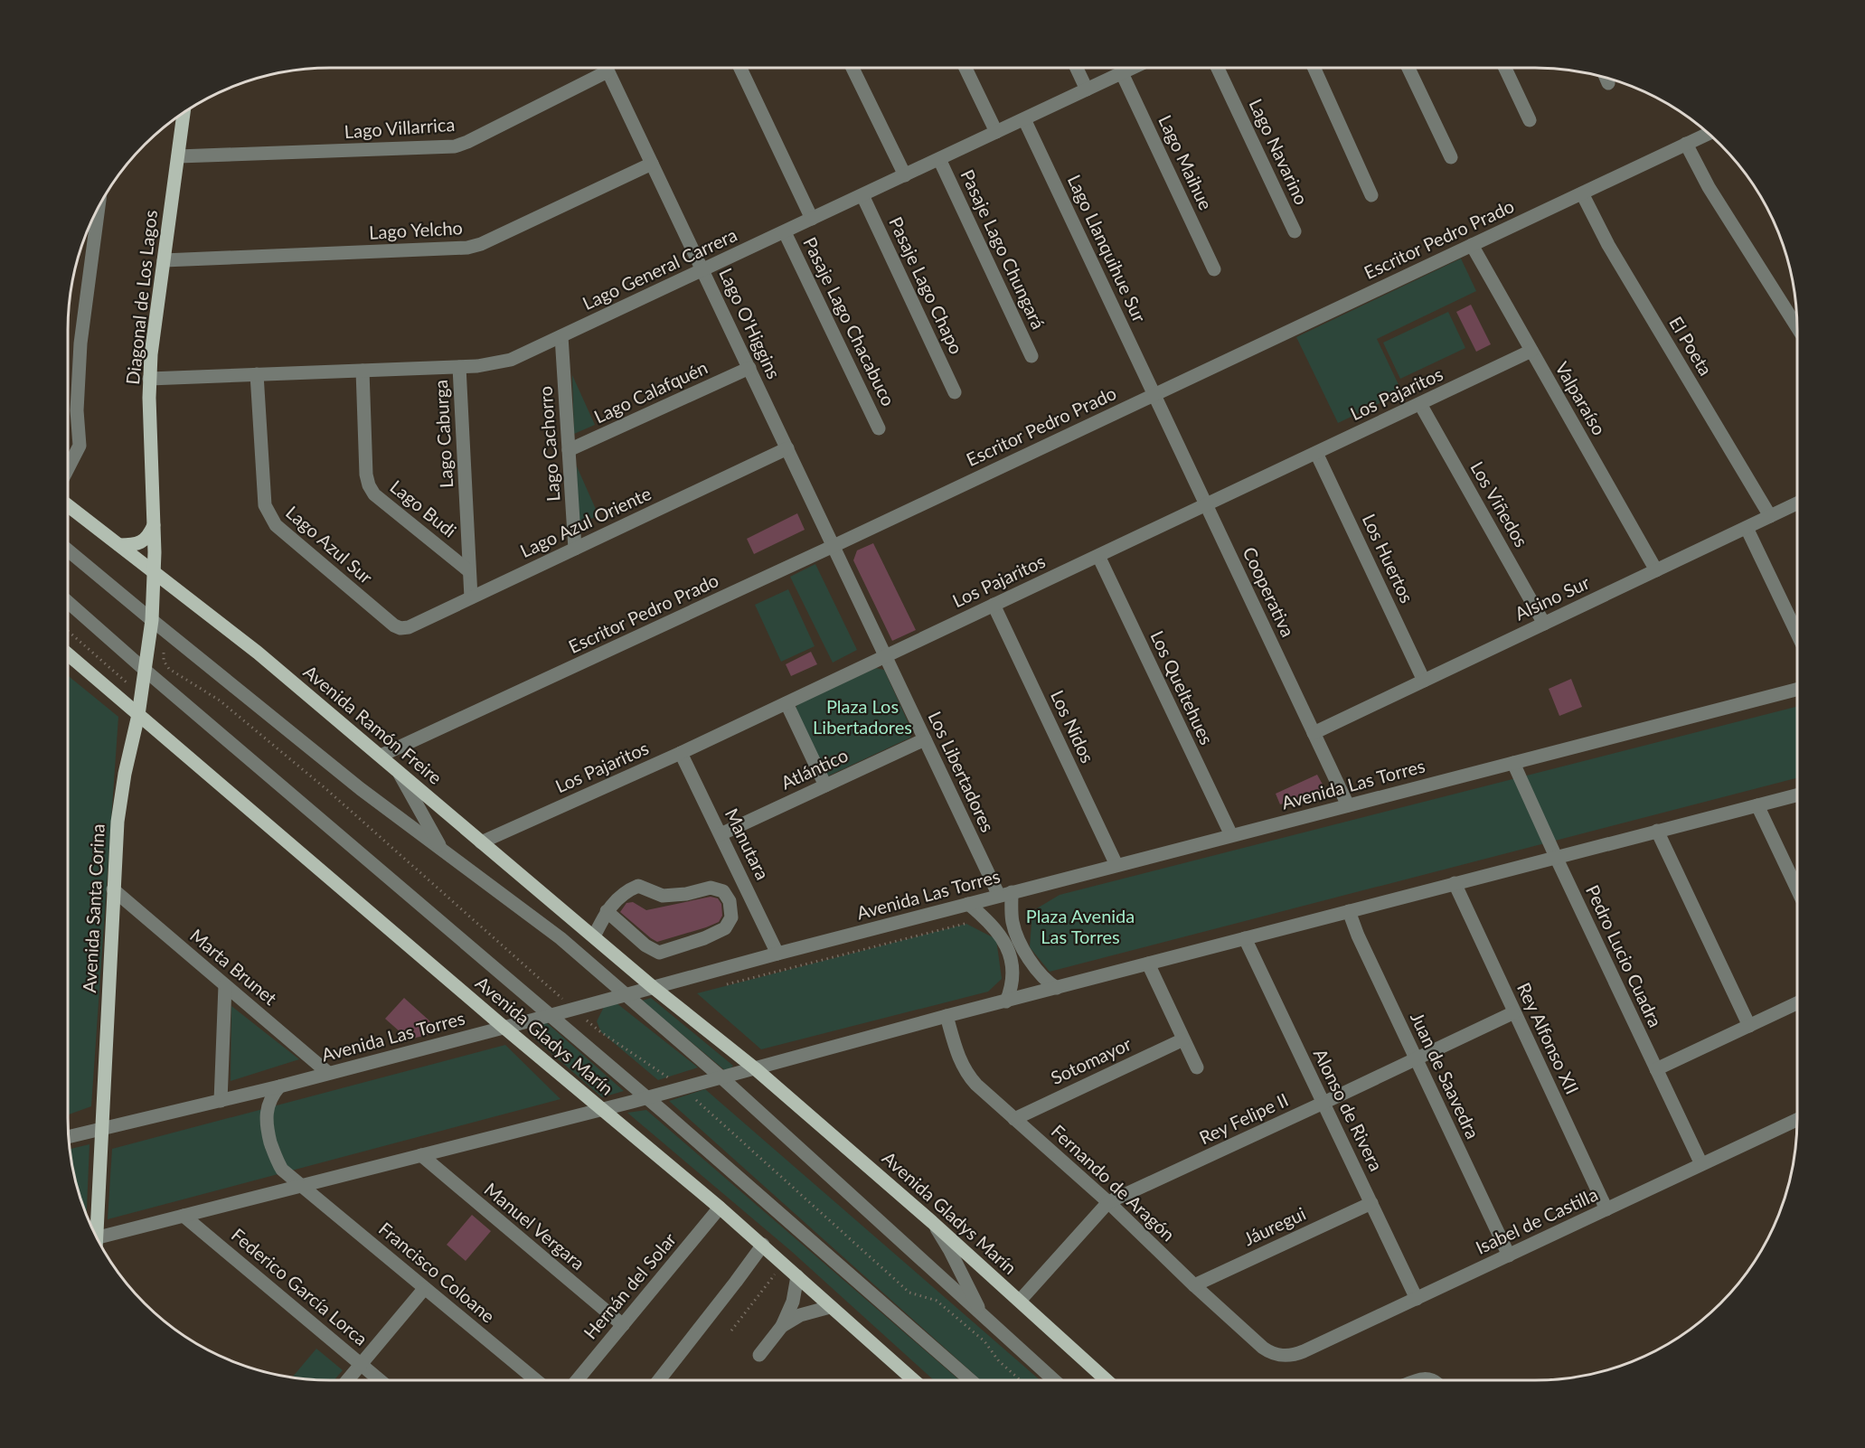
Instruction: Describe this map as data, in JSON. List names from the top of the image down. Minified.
{"streets":{"main road":["Diagonal de Los Lagos","Avenida Ramón Freire","Avenida Santa Corina","Avenida Gladys Marín"],"street":["Lago Villarrica","Lago Navarino","Lago Maihue","Lago Yelcho","Escritor Pedro Prado","Lago Llanquihue Sur","Pasaje Lago Chungará","Lago General Carrera","Pasaje Lago Chapo","Pasaje Lago Chacabuco","Lago O'Higgins","El Poeta","Lago Calafquén","Los Pajaritos","Valparaíso","Lago Caburga","Lago Cachorro","Los Viñedos","Lago Budi","Lago Azul Oriente","Lago Azul Sur","Los Huertos","Cooperativa","Alsino Sur","Los Queltehues","Los Nidos","Atlántico","Los Libertadores","Avenida Las Torres","Manutara","Pedro Lucio Cuadra","Marta Brunet","Rey Alfonso XII","Sotomayor","Juan de Saavedra","Alonso de Rivera","Rey Felipe II","Fernando de Aragón","Isabel de Castilla","Manuel Vergara","Jáuregui","Francisco Coloane","Hernán del Solar","Federico García Lorca"]},"crossings":[["Lago Villarrica","Diagonal de Los Lagos"],["Lago Villarrica","Lago O'Higgins"],["Lago Maihue","Lago General Carrera"],["Lago Yelcho","Diagonal de Los Lagos"],["Lago Yelcho","Lago O'Higgins"],["Escritor Pedro Prado","Lago Llanquihue Sur"],["Escritor Pedro Prado","Lago O'Higgins"],["Escritor Pedro Prado","El Poeta"],["Escritor Pedro Prado","Valparaíso"],["Escritor Pedro Prado","Cooperativa"],["Escritor Pedro Prado","Avenida Ramón Freire"],["Escritor Pedro Prado","Los Libertadores"],["Lago Llanquihue Sur","Lago General Carrera"],["Lago Llanquihue Sur","Cooperativa"],["Pasaje Lago Chungará","Lago General Carrera"],["Lago General Carrera","Pasaje Lago Chapo"],["Lago General Carrera","Diagonal de Los Lagos"],["Lago General Carrera","Pasaje Lago Chacabuco"],["Lago General Carrera","Lago O'Higgins"],["Lago General Carrera","Lago Caburga"],["Lago General Carrera","Lago Cachorro"],["Lago General Carrera","Lago Budi"],["Lago General Carrera","Lago Azul Sur"],["Diagonal de Los Lagos","Avenida Ramón Freire"],["Diagonal de Los Lagos","Avenida Santa Corina"],["Lago O'Higgins","Lago Calafquén"],["Lago O'Higgins","Lago Azul Oriente"],["Lago O'Higgins","Los Libertadores"],["El Poeta","Alsino Sur"],["Lago Calafquén","Lago Cachorro"],["Los Pajaritos","Valparaíso"],["Los Pajaritos","Los Viñedos"],["Los Pajaritos","Los Huertos"],["Los Pajaritos","Cooperativa"],["Los Pajaritos","Los Queltehues"],["Los Pajaritos","Avenida Ramón Freire"],["Los Pajaritos","Los Nidos"],["Los Pajaritos","Los Libertadores"],["Los Pajaritos","Manutara"],["Valparaíso","Alsino Sur"],["Lago Caburga","Lago Budi"],["Lago Caburga","Lago Azul Oriente"],["Lago Cachorro","Lago Azul Oriente"],["Los Viñedos","Alsino Sur"],["Lago Azul Oriente","Lago Azul Sur"],["Los Huertos","Alsino Sur"],["Cooperativa","Alsino Sur"],["Cooperativa","Avenida Las Torres"],["Los Queltehues","Avenida Las Torres"],["Avenida Ramón Freire","Avenida Las Torres"],["Avenida Ramón Freire","Avenida Santa Corina"],["Avenida Ramón Freire","Avenida Gladys Marín"],["Los Nidos","Avenida Las Torres"],["Atlántico","Los Libertadores"],["Atlántico","Manutara"],["Los Libertadores","Avenida Las Torres"],["Avenida Las Torres","Manutara"],["Avenida Las Torres","Avenida Santa Corina"],["Avenida Las Torres","Pedro Lucio Cuadra"],["Avenida Las Torres","Marta Brunet"],["Avenida Las Torres","Avenida Gladys Marín"],["Avenida Las Torres","Francisco Coloane"],["Avenida Santa Corina","Marta Brunet"],["Avenida Santa Corina","Avenida Gladys Marín"],["Pedro Lucio Cuadra","Isabel de Castilla"],["Avenida Gladys Marín","Rey Felipe II"],["Avenida Gladys Marín","Hernán del Solar"],["Rey Alfonso XII","Rey Felipe II"],["Rey Alfonso XII","Isabel de Castilla"],["Sotomayor","Fernando de Aragón"],["Juan de Saavedra","Rey Felipe II"],["Juan de Saavedra","Isabel de Castilla"],["Alonso de Rivera","Rey Felipe II"],["Alonso de Rivera","Isabel de Castilla"],["Alonso de Rivera","Jáuregui"],["Rey Felipe II","Fernando de Aragón"],["Fernando de Aragón","Isabel de Castilla"],["Fernando de Aragón","Jáuregui"],["Manuel Vergara","Hernán del Solar"]],"parks":["Plaza Los Libertadores","Plaza Avenida Las Torres"]}
